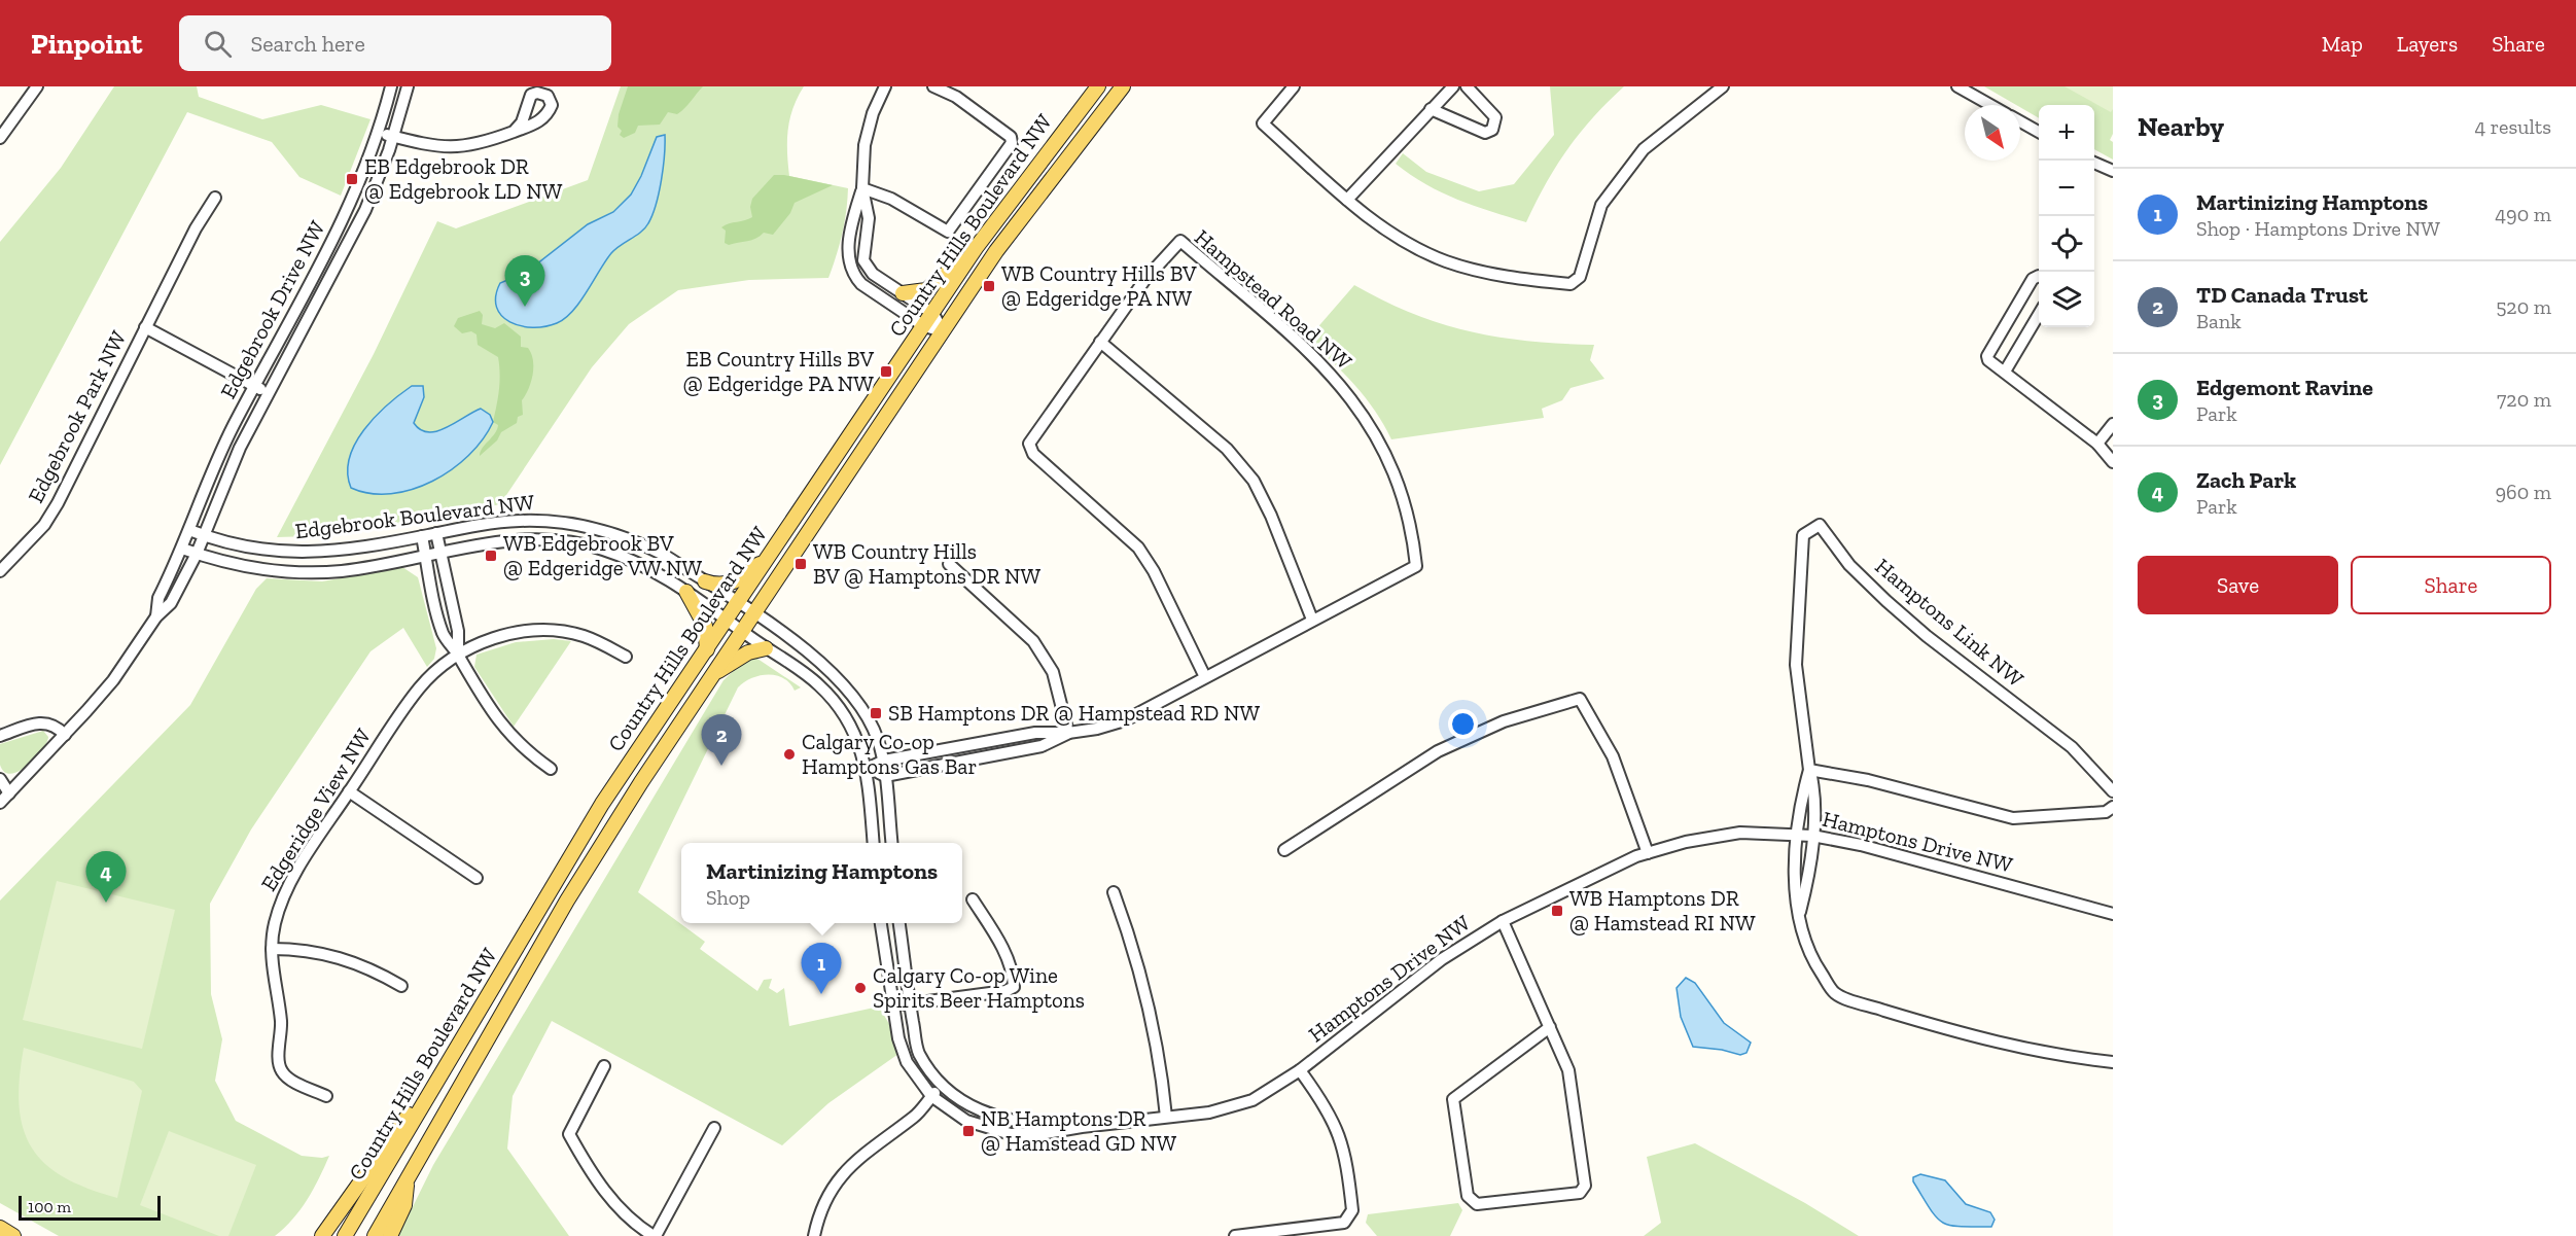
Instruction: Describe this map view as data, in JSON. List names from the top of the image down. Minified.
{"streets":{"main road":["Country Hills Boulevard NW"],"street":["Hampstead Road NW","Edgebrook Drive NW","Edgebrook Park NW","Edgebrook Boulevard NW","Hamptons Link NW","Edgeridge View NW","Hamptons Drive NW"]},"crossings":[["Country Hills Boulevard NW","Edgebrook Boulevard NW"],["Edgebrook Drive NW","Edgebrook Park NW"],["Edgebrook Drive NW","Edgebrook Boulevard NW"],["Hamptons Link NW","Hamptons Drive NW"]],"places":{"transit":["EB Edgebrook DR @ Edgebrook LD NW","WB Country Hills BV @ Edgeridge PA NW","EB Country Hills BV @ Edgeridge PA NW","WB Edgebrook BV @ Edgeridge VW NW","WB Country Hills BV @ Hamptons DR NW","SB Hamptons DR @ Hampstead RD NW","WB Hamptons DR @ Hamstead RI NW","NB Hamptons DR @ Hamstead GD NW"],"other":["Calgary Co-op Hamptons Gas Bar","Calgary Co-op Wine Spirits Beer Hamptons"]},"scale_bar":"100 m","north":"bottom right","page":{"header":"Pinpoint","search":"Search here","nav":["Map","Layers","Share"],"heading":["Nearby","4 results"],"map_buttons":["+","−"],"list":[{"mark":"1","name":"Martinizing Hamptons","note":"Shop · Hamptons Drive NW","value":"490 m"},{"mark":"2","name":"TD Canada Trust","note":"Bank","value":"520 m"},{"mark":"3","name":"Edgemont Ravine","note":"Park","value":"720 m"},{"mark":"4","name":"Zach Park","note":"Park","value":"960 m"}],"pins":["3","2","4","1"],"buttons":["Save","Share"],"popup":["Martinizing Hamptons","Shop"],"scale":"100 m"}}
